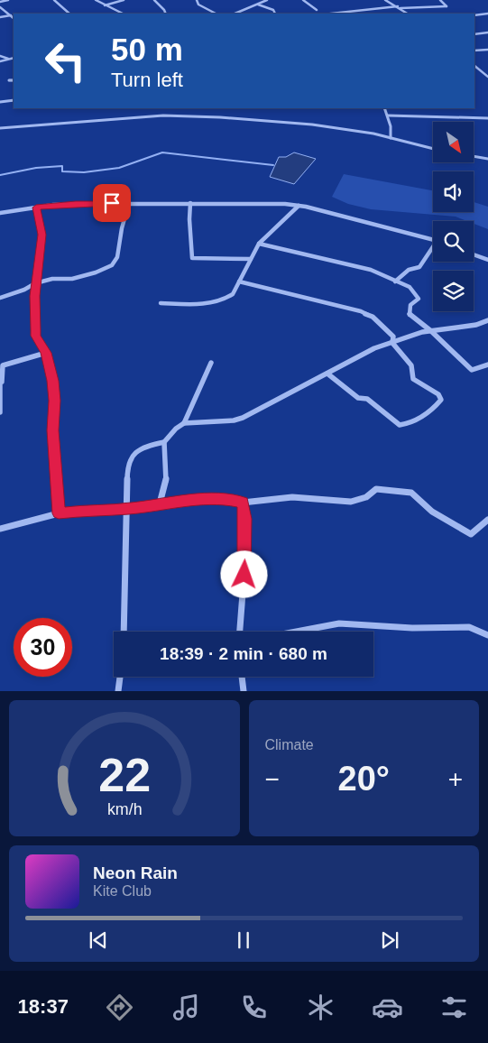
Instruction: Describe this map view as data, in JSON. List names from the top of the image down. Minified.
{"north":"bottom right","page":{"turn":["50 m","Turn left"],"limit":"30","trip":"18:39 · 2 min · 680 m","tile":"Climate","heat":["−","20°","+"],"song":["Neon Rain","Kite Club"],"tabs":"18:37","gauge":["22","km/h"]}}
